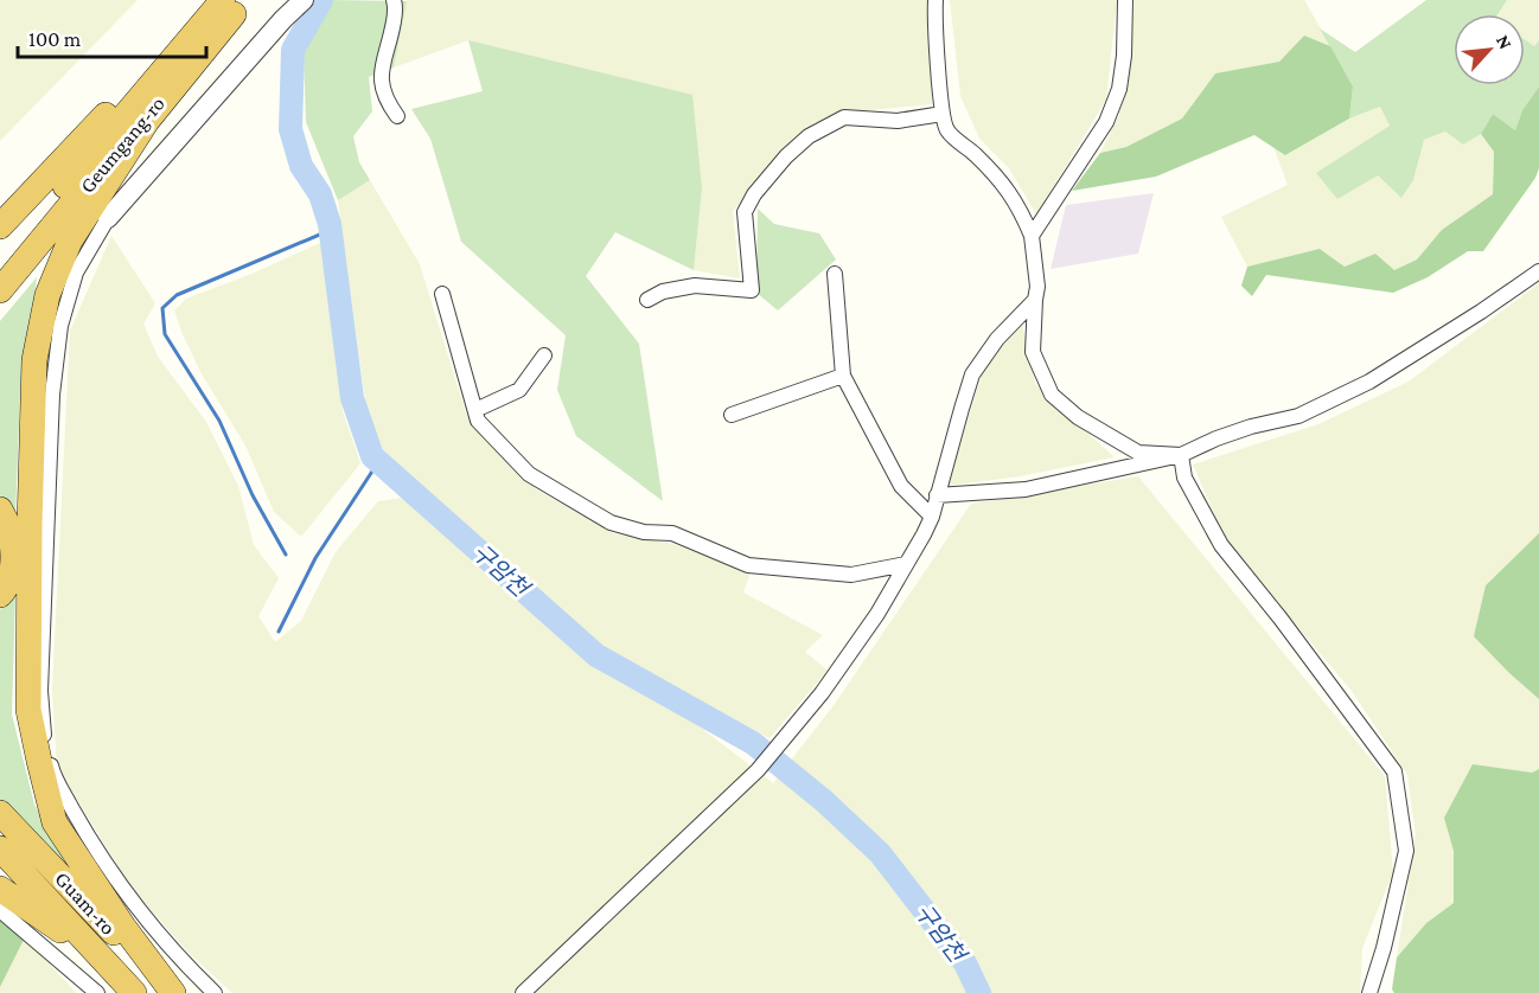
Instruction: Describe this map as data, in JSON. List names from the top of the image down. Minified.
{"streets":{"highway":["Geumgang-ro","Guam-ro"]},"water":["구암천"],"scale_bar":"100 m","north":"top right"}
